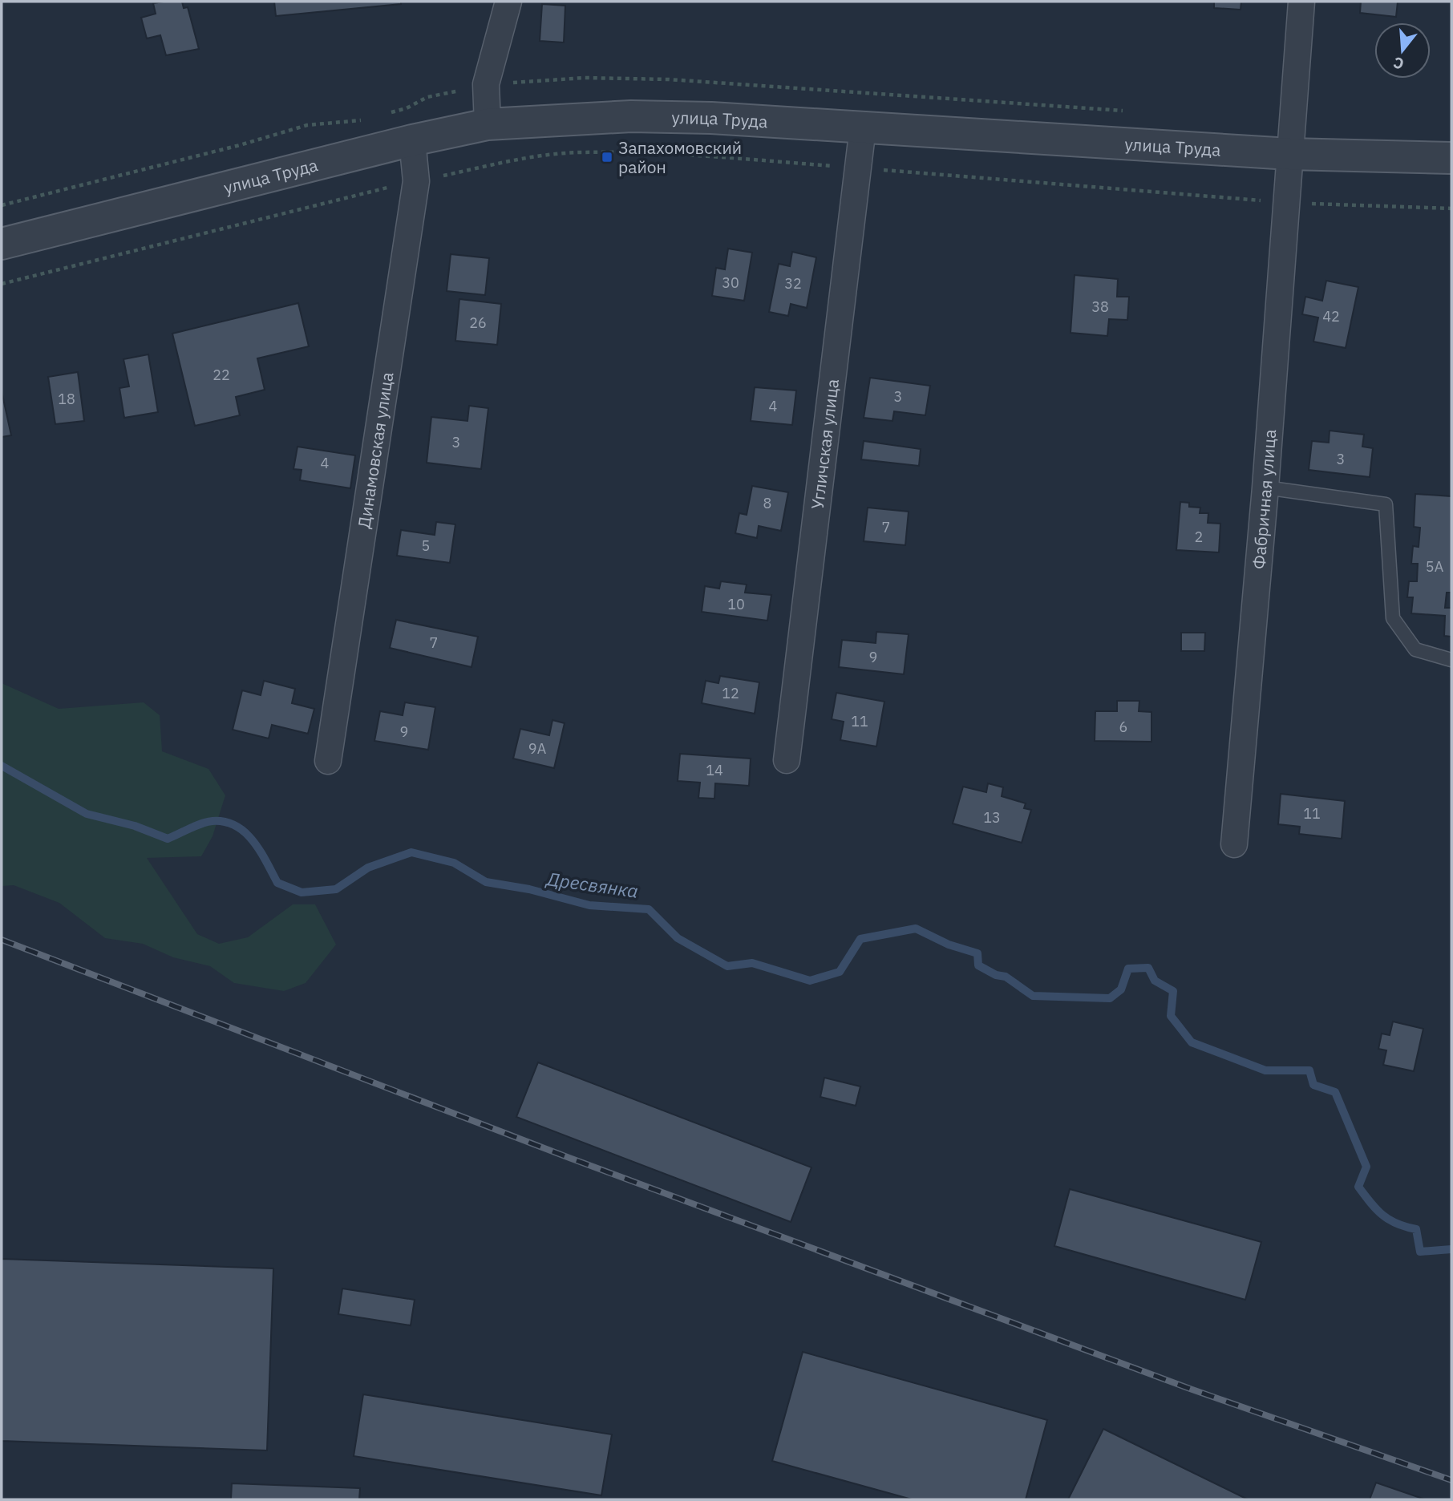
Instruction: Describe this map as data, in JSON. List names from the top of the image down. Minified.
{"streets":{"street":["улица Труда","Угличская улица","Динамовская улица","Фабричная улица"]},"crossings":[["улица Труда","Угличская улица"],["улица Труда","Динамовская улица"],["улица Труда","Фабричная улица"]],"water":["Дресвянка"],"places":{"transit":["Запахомовский район"]},"house_numbers":["30","32","38","42","26","22","3","18","4","3","3","4","8","7","2","5","5А","10","7","9","12","11","6","9","9А","14","11","13"],"north":"bottom"}
